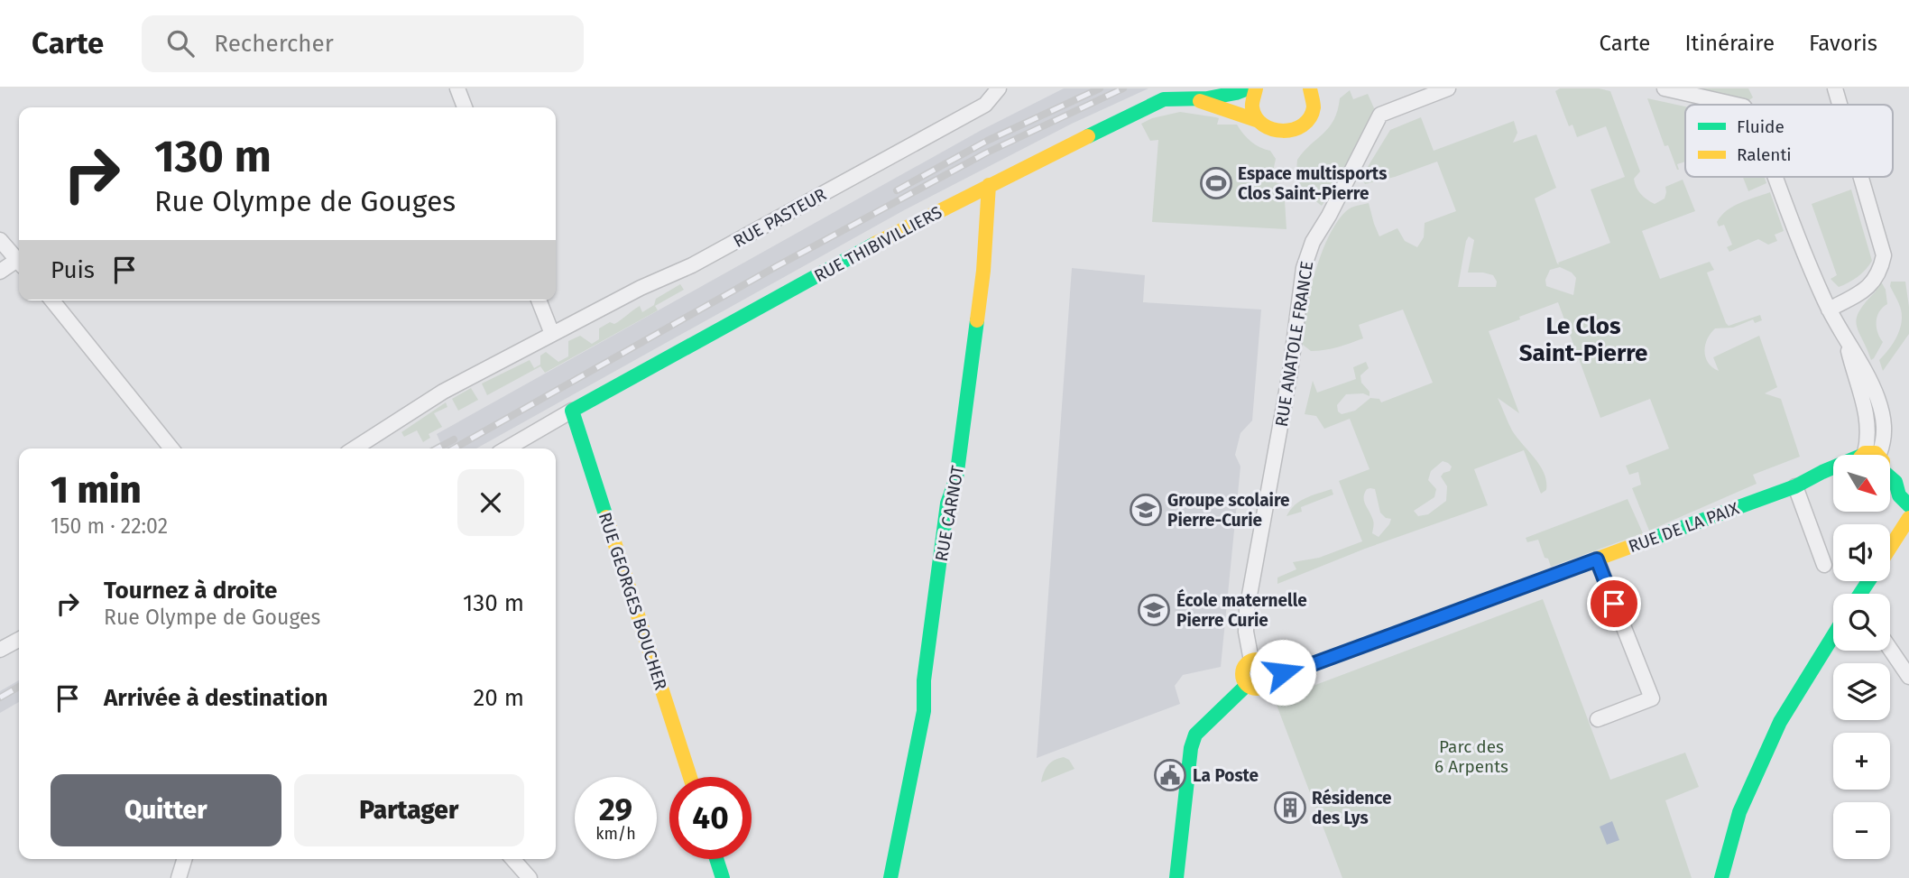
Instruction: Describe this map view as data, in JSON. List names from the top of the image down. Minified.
{"streets":{"street":["RUE PASTEUR","RUE THIBIVILLIERS","RUE ANATOLE FRANCE","RUE CARNOT","RUE DE LA PAIX","RUE GEORGES BOUCHER"]},"crossings":[["RUE THIBIVILLIERS","RUE CARNOT"],["RUE THIBIVILLIERS","RUE GEORGES BOUCHER"],["RUE ANATOLE FRANCE","RUE DE LA PAIX"]],"districts":["Le Clos Saint-Pierre"],"parks":["Parc des 6 Arpents"],"places":{"sports":["Espace multisports Clos Saint-Pierre"],"school or university":["Groupe scolaire Pierre-Curie","École maternelle Pierre Curie"],"public building":["La Poste"],"building":["Résidence des Lys"]},"legend":["Fluide","Ralenti"],"north":"bottom right","page":{"header":"Carte","search":"Rechercher","nav":["Carte","Itinéraire","Favoris"],"turn":["130 m","Rue Olympe de Gouges"],"then":"Puis","heading":["1 min","150 m · 22:02"],"map_buttons":["+","−"],"list":[{"name":"Tournez à droite","note":"Rue Olympe de Gouges","value":"130 m"},{"name":"Arrivée à destination","value":"20 m"}],"buttons":["Quitter","Partager"],"speed":"29 km/h","limit":"40"}}
